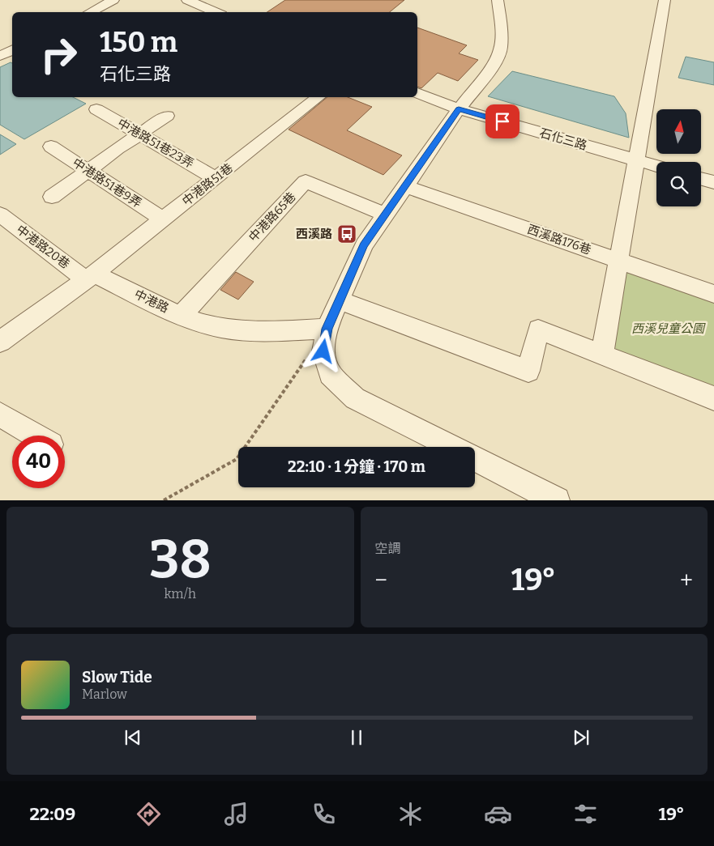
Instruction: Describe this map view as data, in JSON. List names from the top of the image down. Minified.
{"streets":{"street":["石化三路","中港路51巷23弄","中港路51巷9弄","中港路51巷","中港路65巷","西溪路176巷","中港路20巷","中港路"]},"crossings":[["中港路51巷23弄","中港路51巷"],["中港路51巷9弄","中港路51巷"],["中港路51巷","中港路20巷"],["中港路51巷","中港路"],["中港路65巷","中港路"],["中港路20巷","中港路"]],"parks":["西溪兒童公園"],"places":{"bus stop":["西溪路"]},"north":"top","page":{"turn":["150 m","石化三路"],"limit":"40","trip":"22:10 · 1 分鐘 · 170 m","tile":[["38","km/h"],"空調"],"heat":["−","19°","+"],"song":["Slow Tide","Marlow"],"tabs":["22:09","19°"]}}
